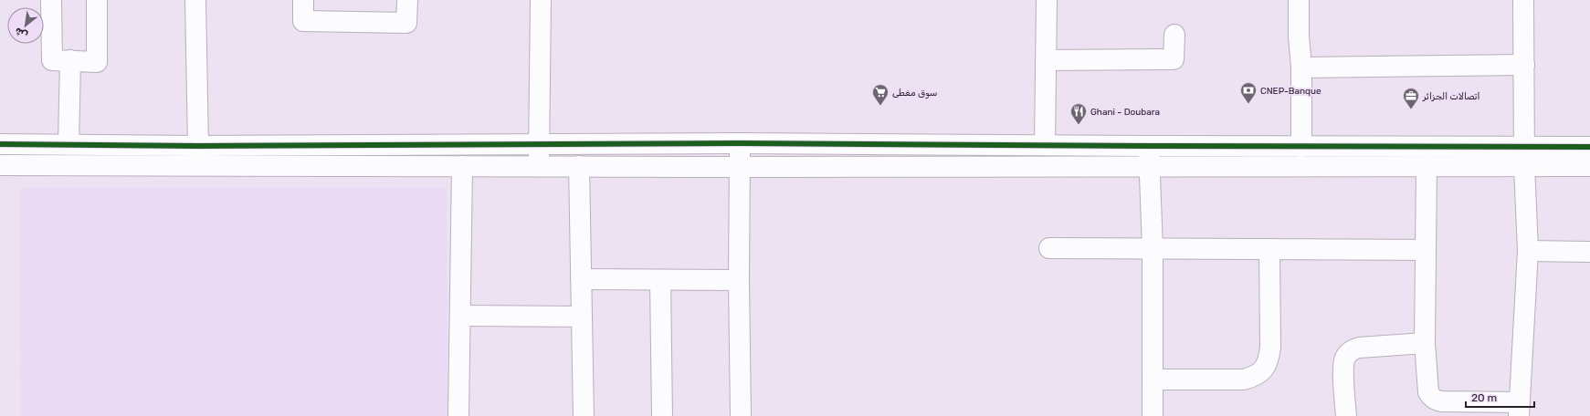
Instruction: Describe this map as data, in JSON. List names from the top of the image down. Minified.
{"places":{"bank":["CNEP-Banque"],"supermarket":["سوق مغطى"],"office":["اتصالات الجزائر"],"restaurant":["Ghani - Doubara"]},"scale_bar":"20 m","north":"bottom left"}
